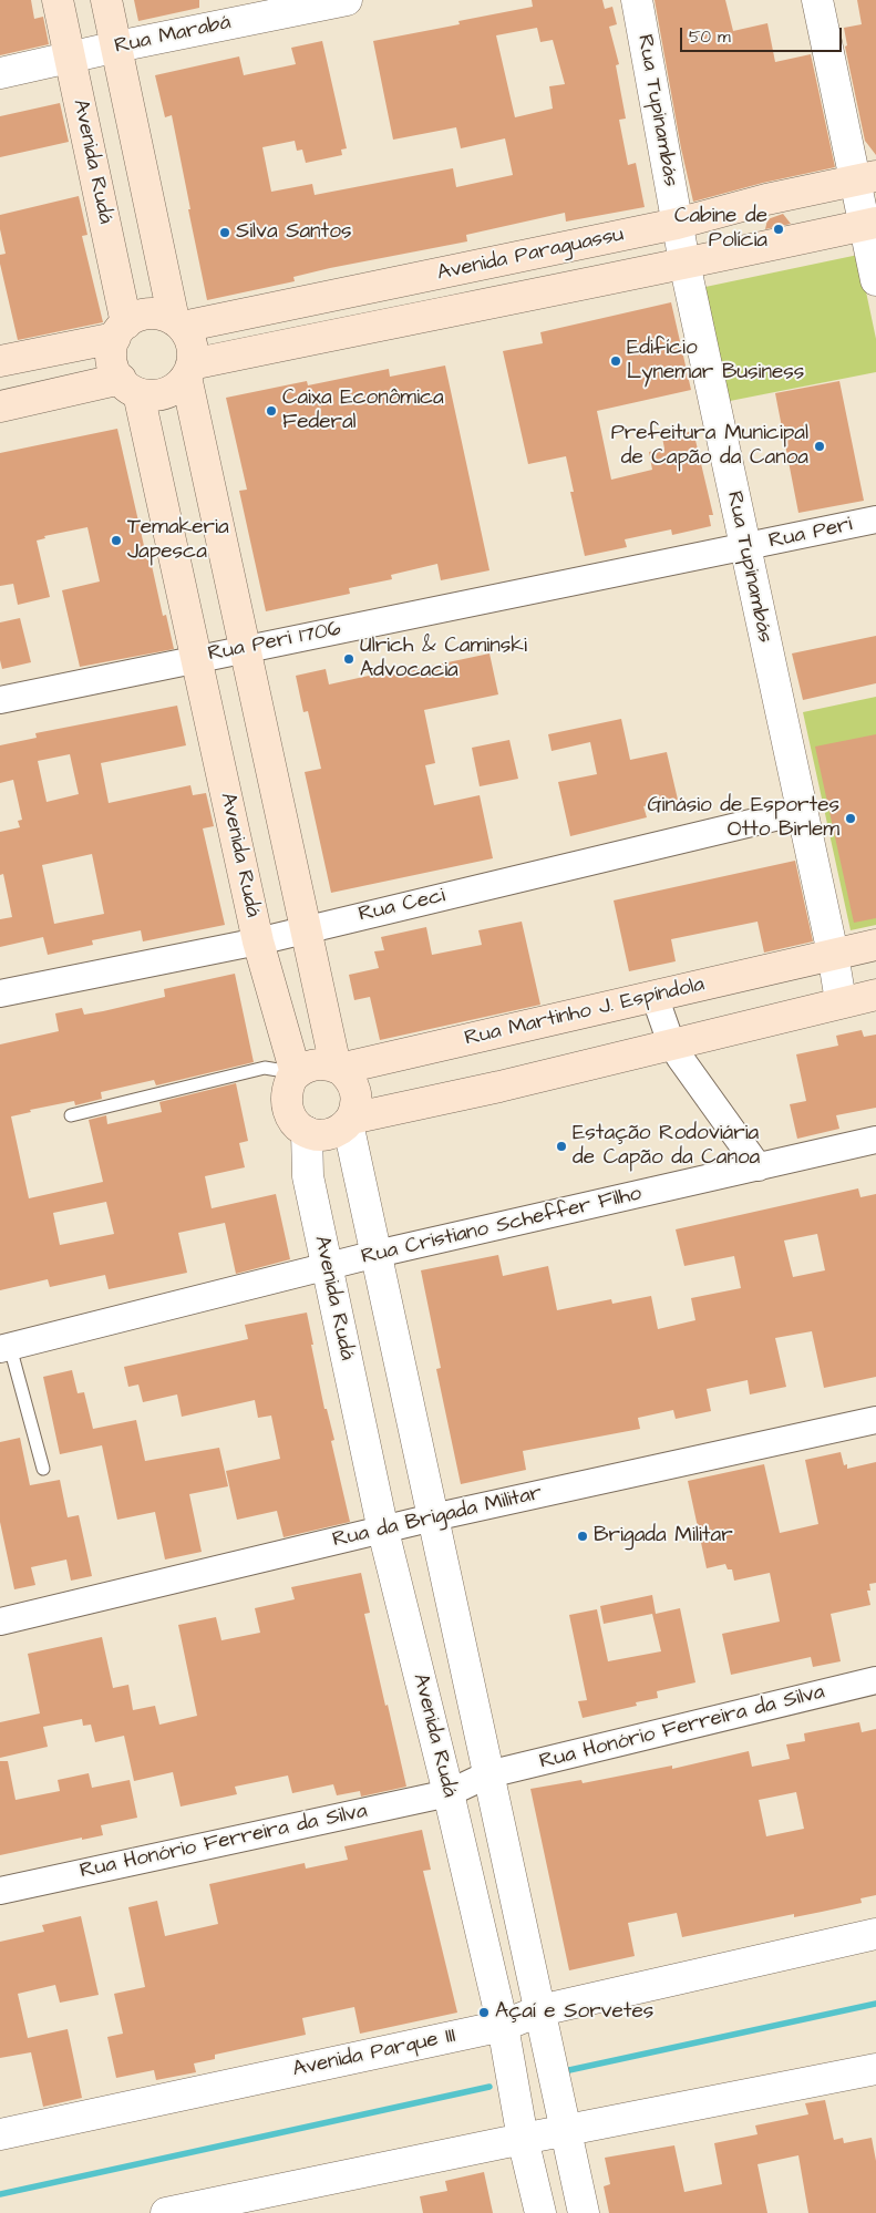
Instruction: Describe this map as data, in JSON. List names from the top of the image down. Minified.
{"streets":{"main road":["Avenida Rudá","Avenida Paraguassu","Rua Martinho J. Espíndola"],"street":["Rua Marabá","Rua Tupinambás","Rua Peri","Rua Peri 1706","Rua Ceci","Rua Cristiano Scheffer Filho","Rua da Brigada Militar","Rua Honório Ferreira da Silva","Avenida Parque III"]},"crossings":[["Rua Marabá","Avenida Rudá"],["Rua Tupinambás","Avenida Paraguassu"],["Rua Tupinambás","Rua Peri"],["Rua Tupinambás","Rua Peri 1706"],["Rua Tupinambás","Rua Ceci"],["Rua Tupinambás","Rua Martinho J. Espíndola"],["Avenida Rudá","Avenida Paraguassu"],["Avenida Rudá","Rua Peri 1706"],["Avenida Rudá","Rua Ceci"],["Avenida Rudá","Rua Martinho J. Espíndola"],["Avenida Rudá","Rua Cristiano Scheffer Filho"],["Avenida Rudá","Rua da Brigada Militar"],["Avenida Rudá","Rua Honório Ferreira da Silva"],["Avenida Rudá","Avenida Parque III"],["Rua Peri","Rua Peri 1706"]],"places":["Cabine de Polícia","Silva Santos","Edifício Lynemar Business","Caixa Econômica Federal","Prefeitura Municipal de Capão da Canoa","Temakeria Japesca","Ulrich & Caminski Advocacia","Ginásio de Esportes Otto Birlem","Estação Rodoviária de Capão da Canoa","Brigada Militar","Açaí e Sorvetes"],"scale_bar":"50 m"}
